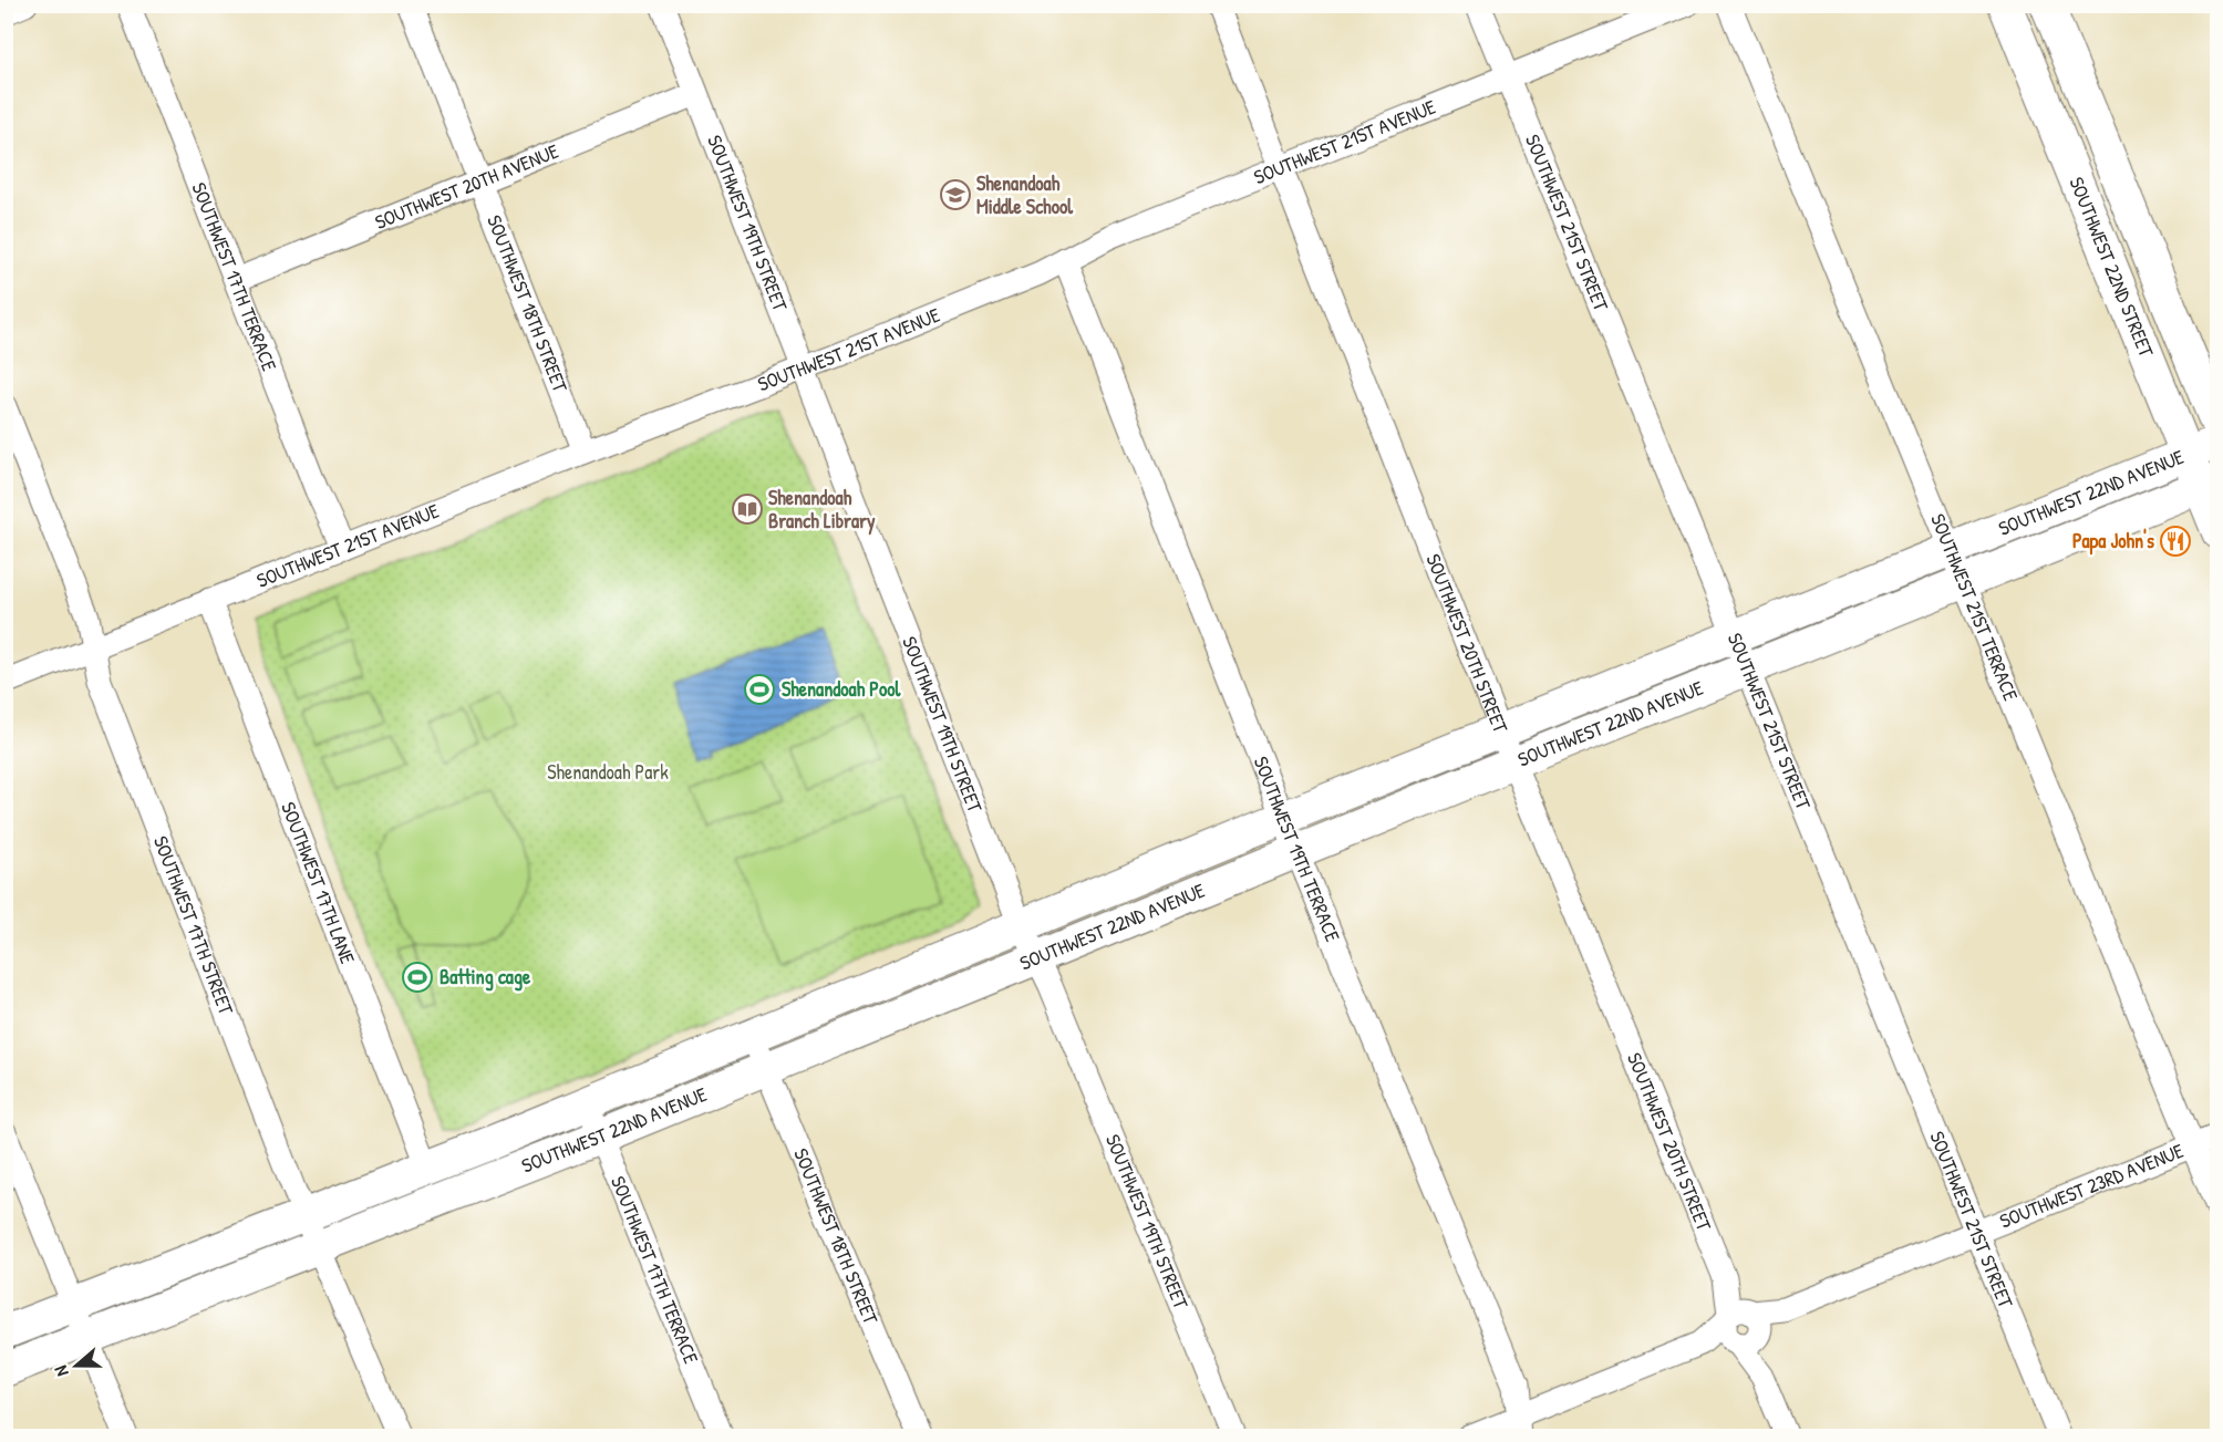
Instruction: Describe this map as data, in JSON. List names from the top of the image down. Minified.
{"streets":{"main road":["SOUTHWEST 22ND STREET","SOUTHWEST 22ND AVENUE"],"street":["SOUTHWEST 21ST AVENUE","SOUTHWEST 20TH AVENUE","SOUTHWEST 19TH STREET","SOUTHWEST 21ST STREET","SOUTHWEST 17TH TERRACE","SOUTHWEST 18TH STREET","SOUTHWEST 21ST TERRACE","SOUTHWEST 20TH STREET","SOUTHWEST 19TH TERRACE","SOUTHWEST 17TH LANE","SOUTHWEST 17TH STREET","SOUTHWEST 23RD AVENUE"]},"crossings":[["SOUTHWEST 21ST AVENUE","SOUTHWEST 19TH STREET"],["SOUTHWEST 21ST AVENUE","SOUTHWEST 21ST STREET"],["SOUTHWEST 21ST AVENUE","SOUTHWEST 17TH TERRACE"],["SOUTHWEST 21ST AVENUE","SOUTHWEST 18TH STREET"],["SOUTHWEST 21ST AVENUE","SOUTHWEST 20TH STREET"],["SOUTHWEST 21ST AVENUE","SOUTHWEST 19TH TERRACE"],["SOUTHWEST 21ST AVENUE","SOUTHWEST 17TH LANE"],["SOUTHWEST 21ST AVENUE","SOUTHWEST 17TH STREET"],["SOUTHWEST 20TH AVENUE","SOUTHWEST 19TH STREET"],["SOUTHWEST 20TH AVENUE","SOUTHWEST 17TH TERRACE"],["SOUTHWEST 20TH AVENUE","SOUTHWEST 18TH STREET"],["SOUTHWEST 19TH STREET","SOUTHWEST 22ND AVENUE"],["SOUTHWEST 21ST STREET","SOUTHWEST 22ND AVENUE"],["SOUTHWEST 21ST STREET","SOUTHWEST 23RD AVENUE"],["SOUTHWEST 22ND STREET","SOUTHWEST 22ND AVENUE"],["SOUTHWEST 17TH TERRACE","SOUTHWEST 22ND AVENUE"],["SOUTHWEST 18TH STREET","SOUTHWEST 22ND AVENUE"],["SOUTHWEST 22ND AVENUE","SOUTHWEST 21ST TERRACE"],["SOUTHWEST 22ND AVENUE","SOUTHWEST 20TH STREET"],["SOUTHWEST 22ND AVENUE","SOUTHWEST 19TH TERRACE"],["SOUTHWEST 22ND AVENUE","SOUTHWEST 17TH LANE"],["SOUTHWEST 22ND AVENUE","SOUTHWEST 17TH STREET"],["SOUTHWEST 21ST TERRACE","SOUTHWEST 23RD AVENUE"],["SOUTHWEST 20TH STREET","SOUTHWEST 23RD AVENUE"],["SOUTHWEST 19TH TERRACE","SOUTHWEST 23RD AVENUE"]],"parks":["Shenandoah Park"],"places":{"school or university":["Shenandoah Middle School"],"library":["Shenandoah Branch Library"],"restaurant":["Papa John's"],"sports":["Shenandoah Pool","Batting cage"]},"north":"left"}
